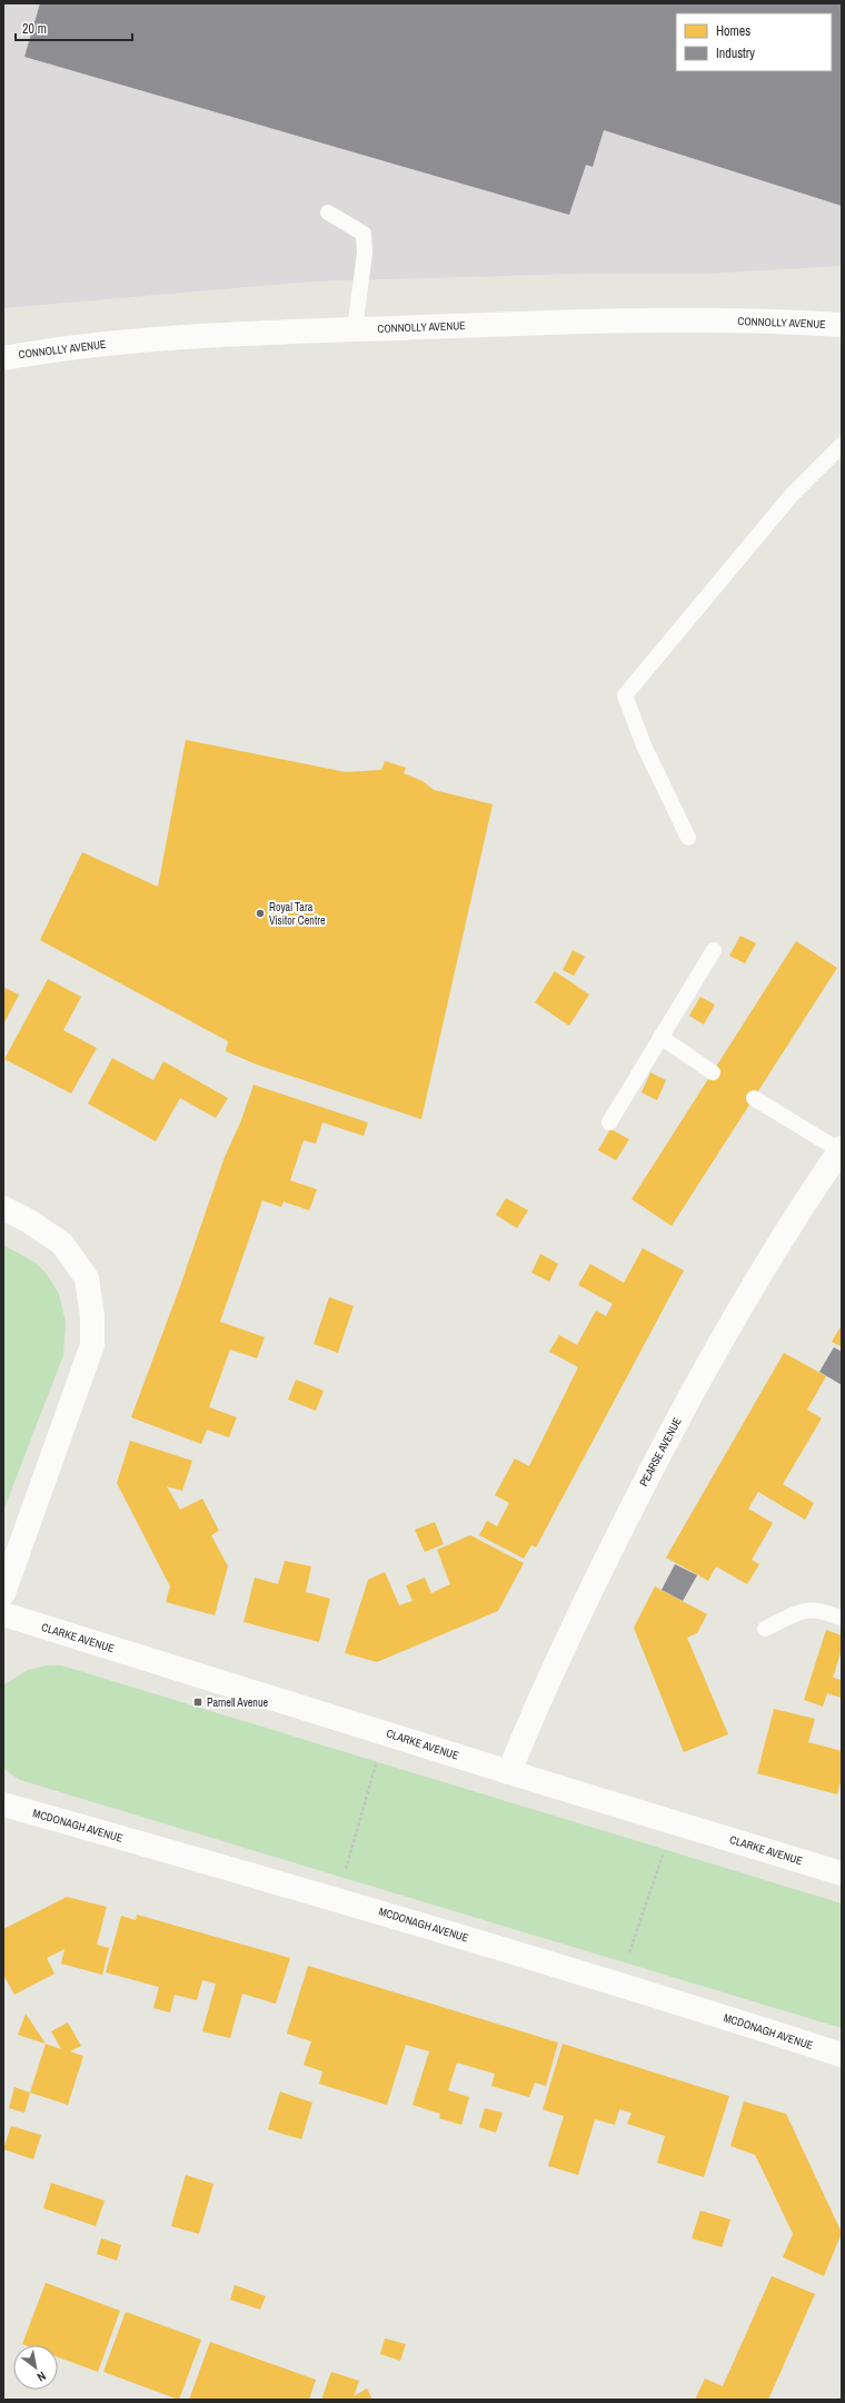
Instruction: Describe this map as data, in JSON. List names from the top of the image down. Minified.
{"streets":{"street":["CONNOLLY AVENUE","PEARSE AVENUE","CLARKE AVENUE","MCDONAGH AVENUE"]},"crossings":[["PEARSE AVENUE","CLARKE AVENUE"]],"places":{"other":["Royal Tara Visitor Centre"],"transit":["Parnell Avenue"]},"legend":["Homes","Industry"],"scale_bar":"20 m","north":"bottom right"}
